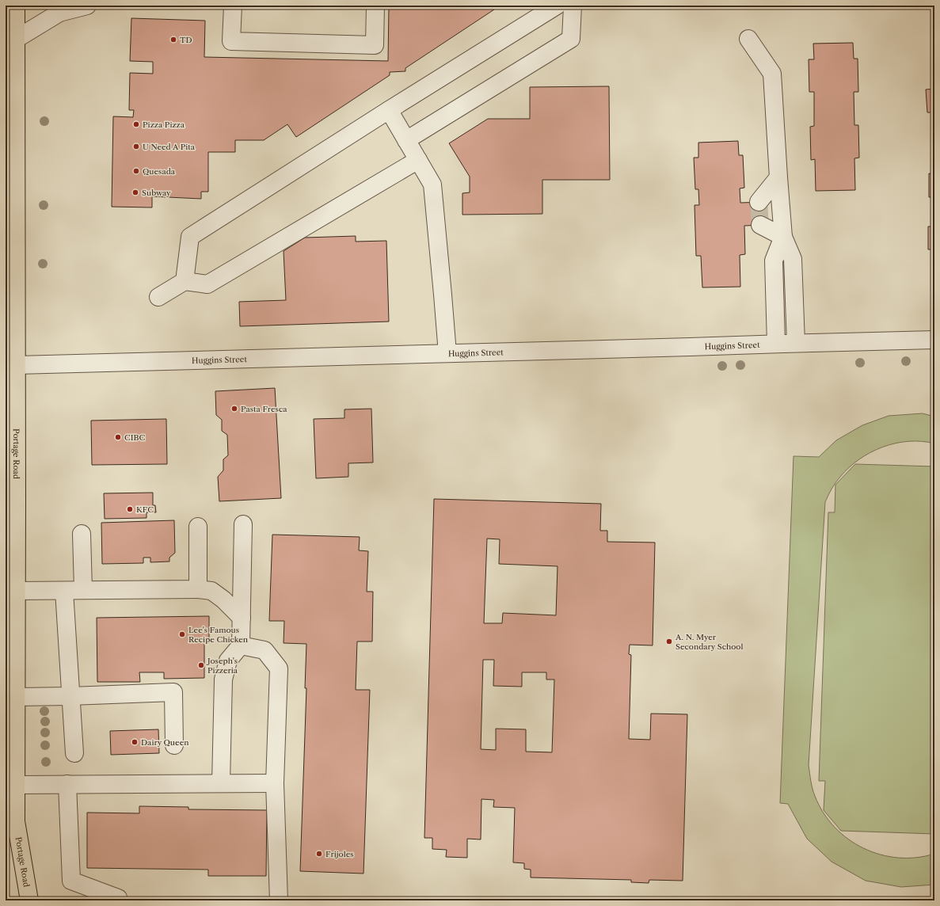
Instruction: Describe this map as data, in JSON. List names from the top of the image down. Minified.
{"streets":{"main road":["Portage Road"],"street":["Huggins Street"]},"crossings":[["Huggins Street","Portage Road"]],"places":["TD","Pizza Pizza","U Need A Pita","Quesada","Subway","Pasta Fresca","CIBC","KFC","Lee's Famous Recipe Chicken","A. N. Myer Secondary School","Joseph's Pizzeria","Dairy Queen","Frijoles"]}
